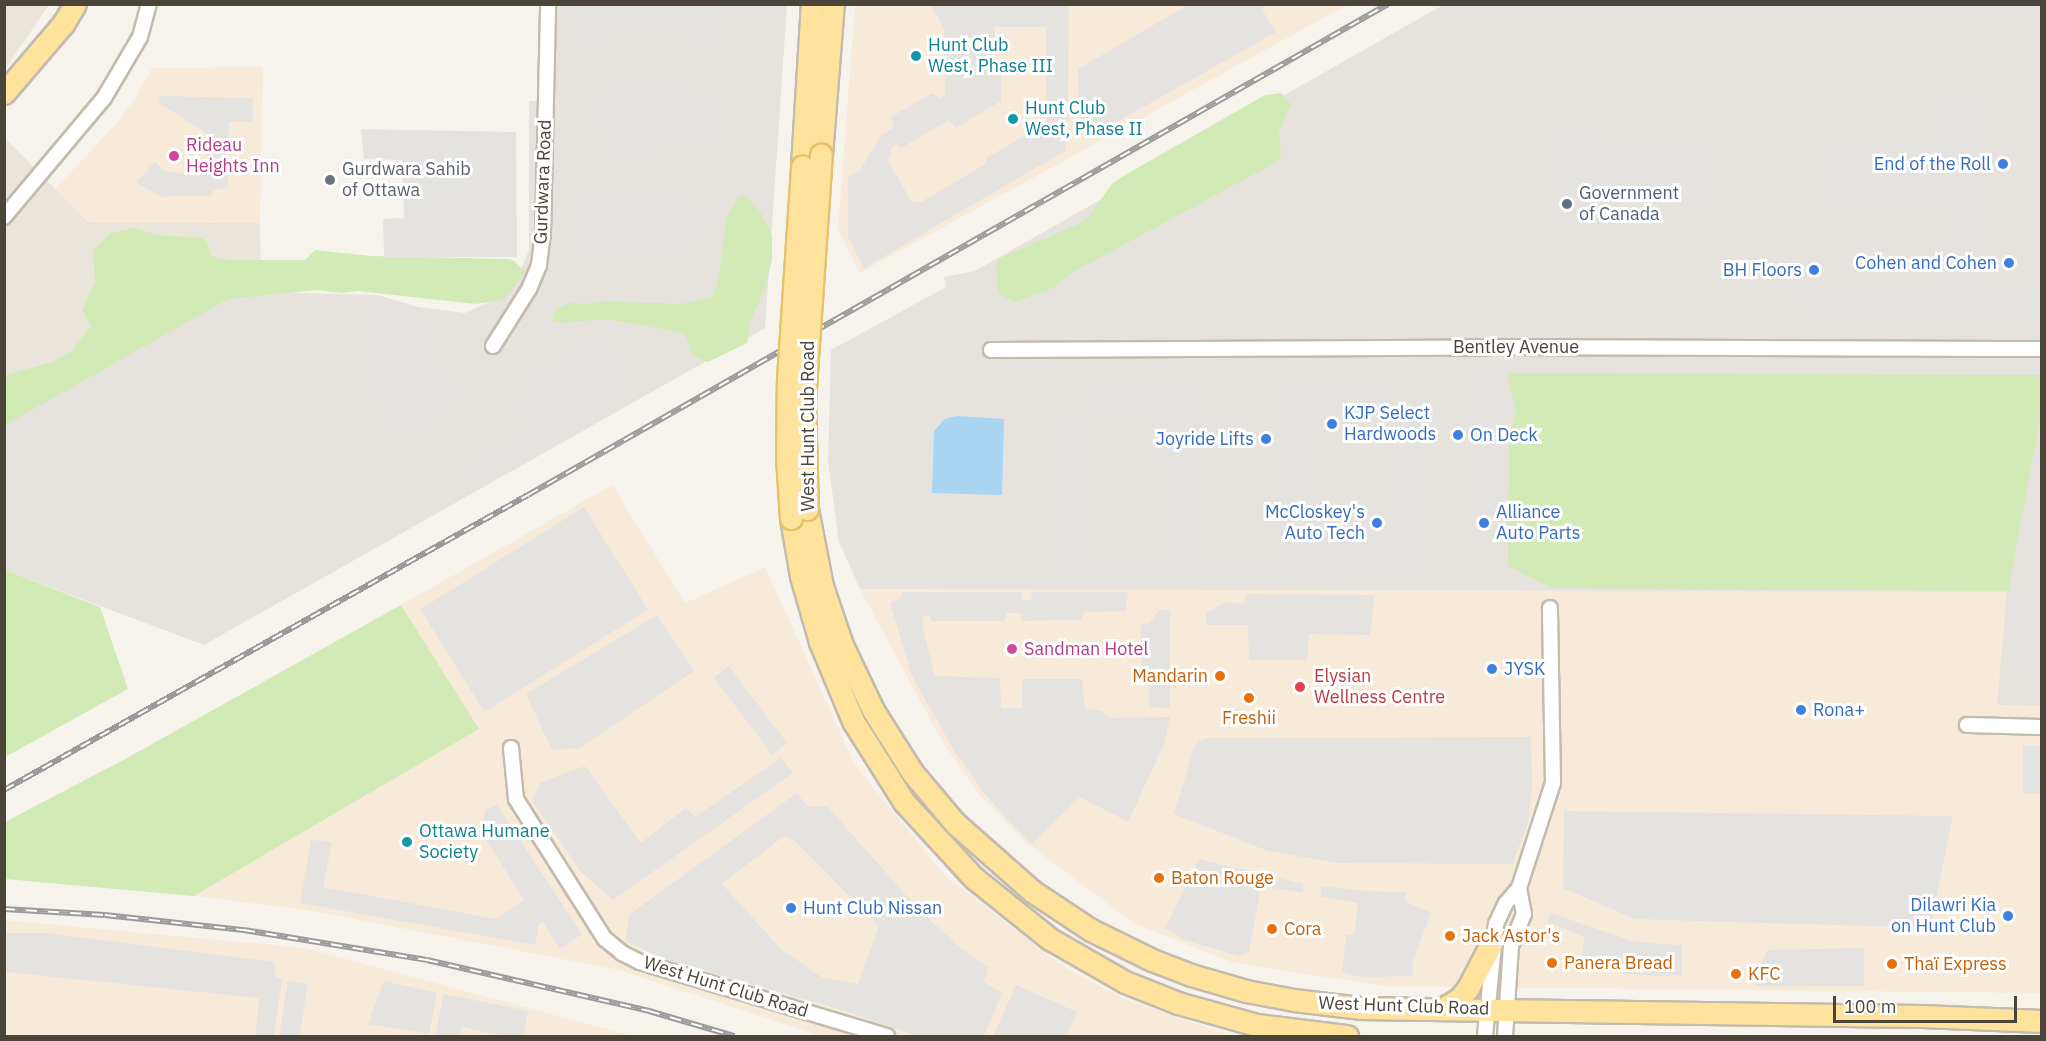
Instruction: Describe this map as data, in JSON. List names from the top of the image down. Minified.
{"streets":{"main road":["West Hunt Club Road"],"street":["Gurdwara Road","Bentley Avenue"]},"places":["Hunt Club West, Phase III","Hunt Club West, Phase II","Rideau Heights Inn","End of the Roll","Gurdwara Sahib of Ottawa","Government of Canada","Cohen and Cohen","BH Floors","KJP Select Hardwoods","On Deck","Joyride Lifts","McCloskey's Auto Tech","Alliance Auto Parts","Sandman Hotel","JYSK","Mandarin","Elysian Wellness Centre","Freshii","Rona+","Ottawa Humane Society","Baton Rouge","Hunt Club Nissan","Dilawri Kia on Hunt Club","Cora","Jack Astor's","Panera Bread","Thaï Express","KFC"],"scale_bar":"100 m"}
